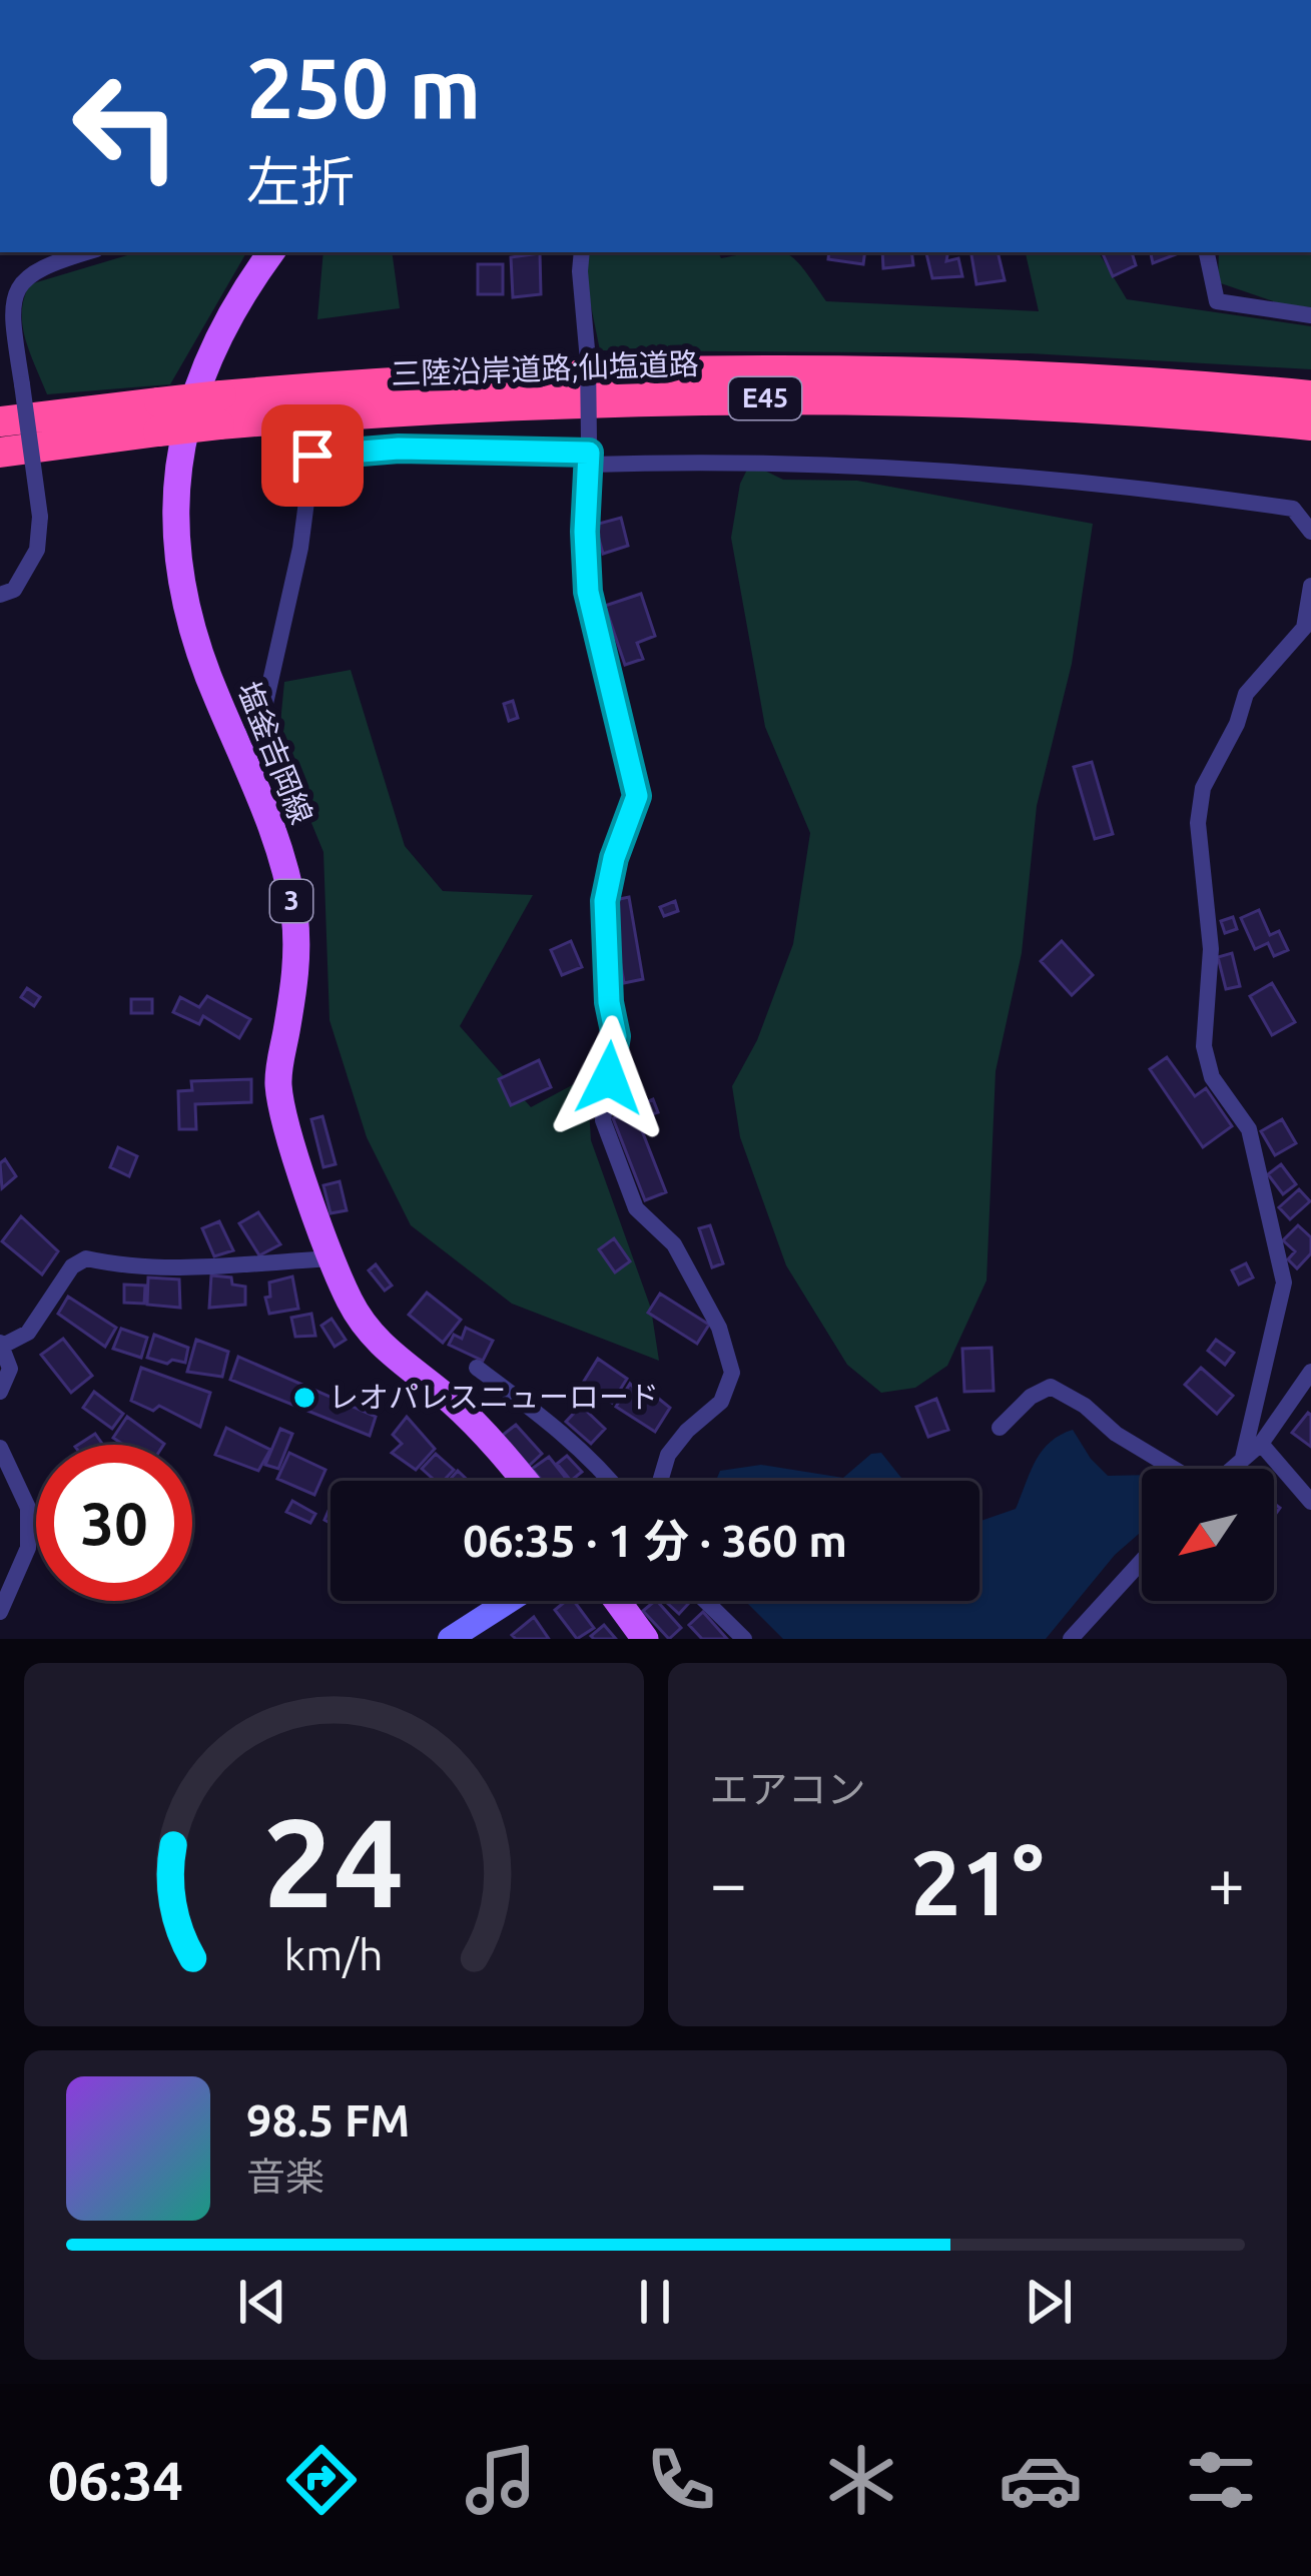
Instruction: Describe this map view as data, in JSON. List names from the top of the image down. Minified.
{"streets":{"highway":["三陸沿岸道路;仙塩道路","E45"],"main road":["塩釜吉岡線","3"]},"places":["レオパレスニューロード"],"north":"bottom left","page":{"turn":["250 m","左折"],"limit":"30","trip":"06:35 · 1 分 · 360 m","tile":"エアコン","heat":["−","21°","+"],"song":["98.5 FM","音楽"],"tabs":"06:34","gauge":["24","km/h"]}}
